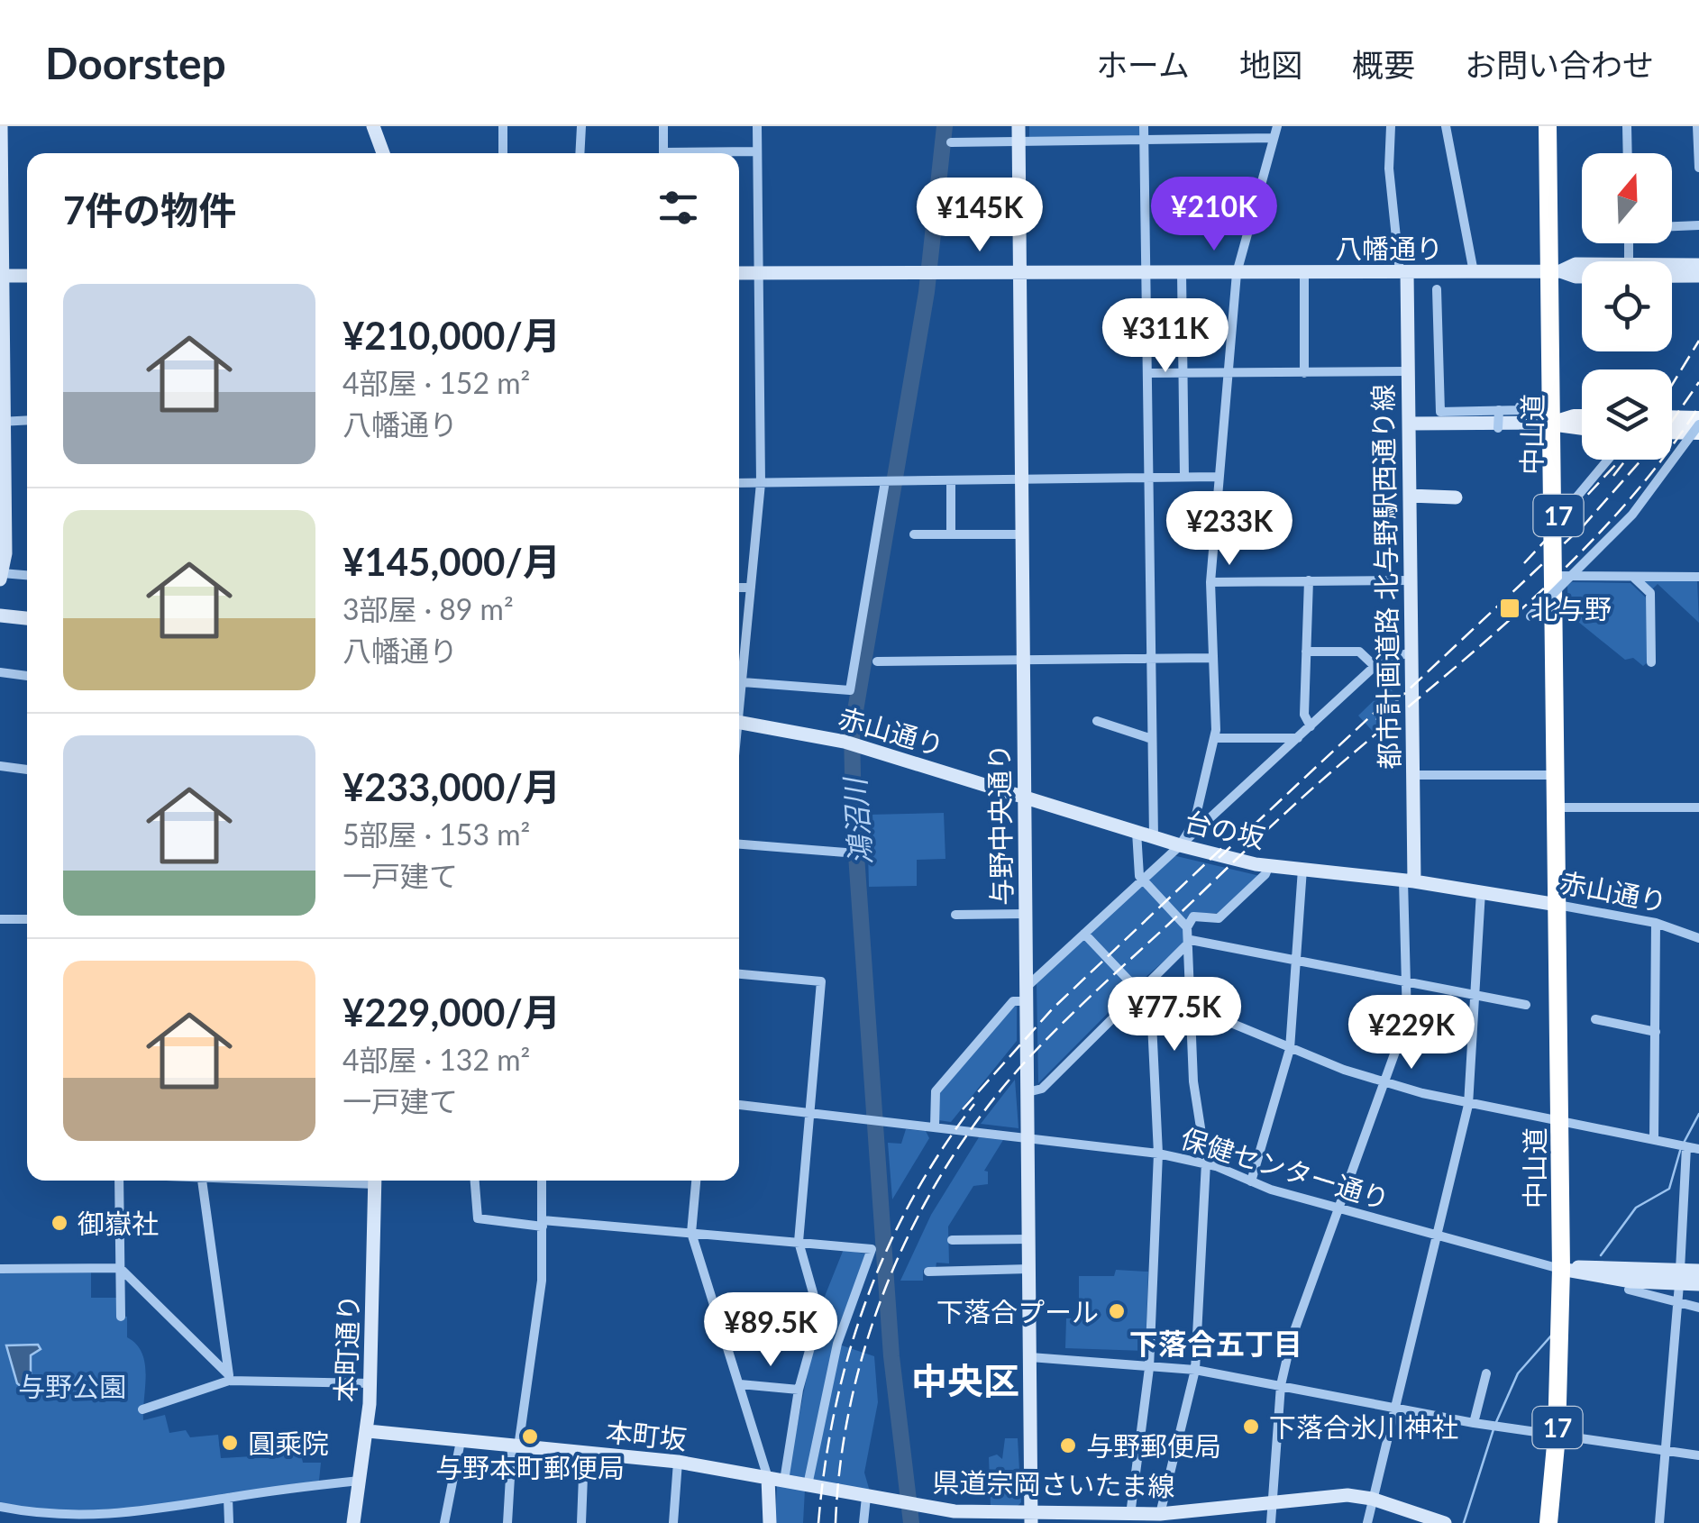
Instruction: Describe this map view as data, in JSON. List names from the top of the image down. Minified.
{"streets":{"highway":["中山道","17"],"street":["八幡通り","都市計画道路 北与野駅西通り線","赤山通り","与野中央通り","台の坂","保健センター通り","本町通り","本町坂","県道宗岡さいたま線"]},"crossings":[["八幡通り","中山道"],["八幡通り","都市計画道路 北与野駅西通り線"],["八幡通り","与野中央通り"],["中山道","17"],["中山道","赤山通り"],["中山道","保健センター通り"],["17","保健センター通り"],["都市計画道路 北与野駅西通り線","赤山通り"],["赤山通り","与野中央通り"],["赤山通り","台の坂"],["与野中央通り","保健センター通り"],["与野中央通り","県道宗岡さいたま線"],["本町通り","本町坂"],["本町坂","県道宗岡さいたま線"]],"districts":["下落合五丁目","中央区"],"water":["鴻沼川"],"parks":["与野公園"],"places":{"transit":["北与野"],"other":["御嶽社","下落合プール","下落合氷川神社","与野本町郵便局","圓乘院","与野郵便局"]},"north":"top","page":{"header":"Doorstep","nav":["ホーム","地図","概要","お問い合わせ"],"heading":"7件の物件","price":["¥210K","¥145K","¥311K","¥233K","¥77.5K","¥229K","¥89.5K"],"list":[{"name":"¥210,000/月","note":"4部屋 · 152 m² · 八幡通り"},{"name":"¥145,000/月","note":"3部屋 · 89 m² · 八幡通り"},{"name":"¥233,000/月","note":"5部屋 · 153 m² · 一戸建て"},{"name":"¥229,000/月","note":"4部屋 · 132 m² · 一戸建て"}]}}
